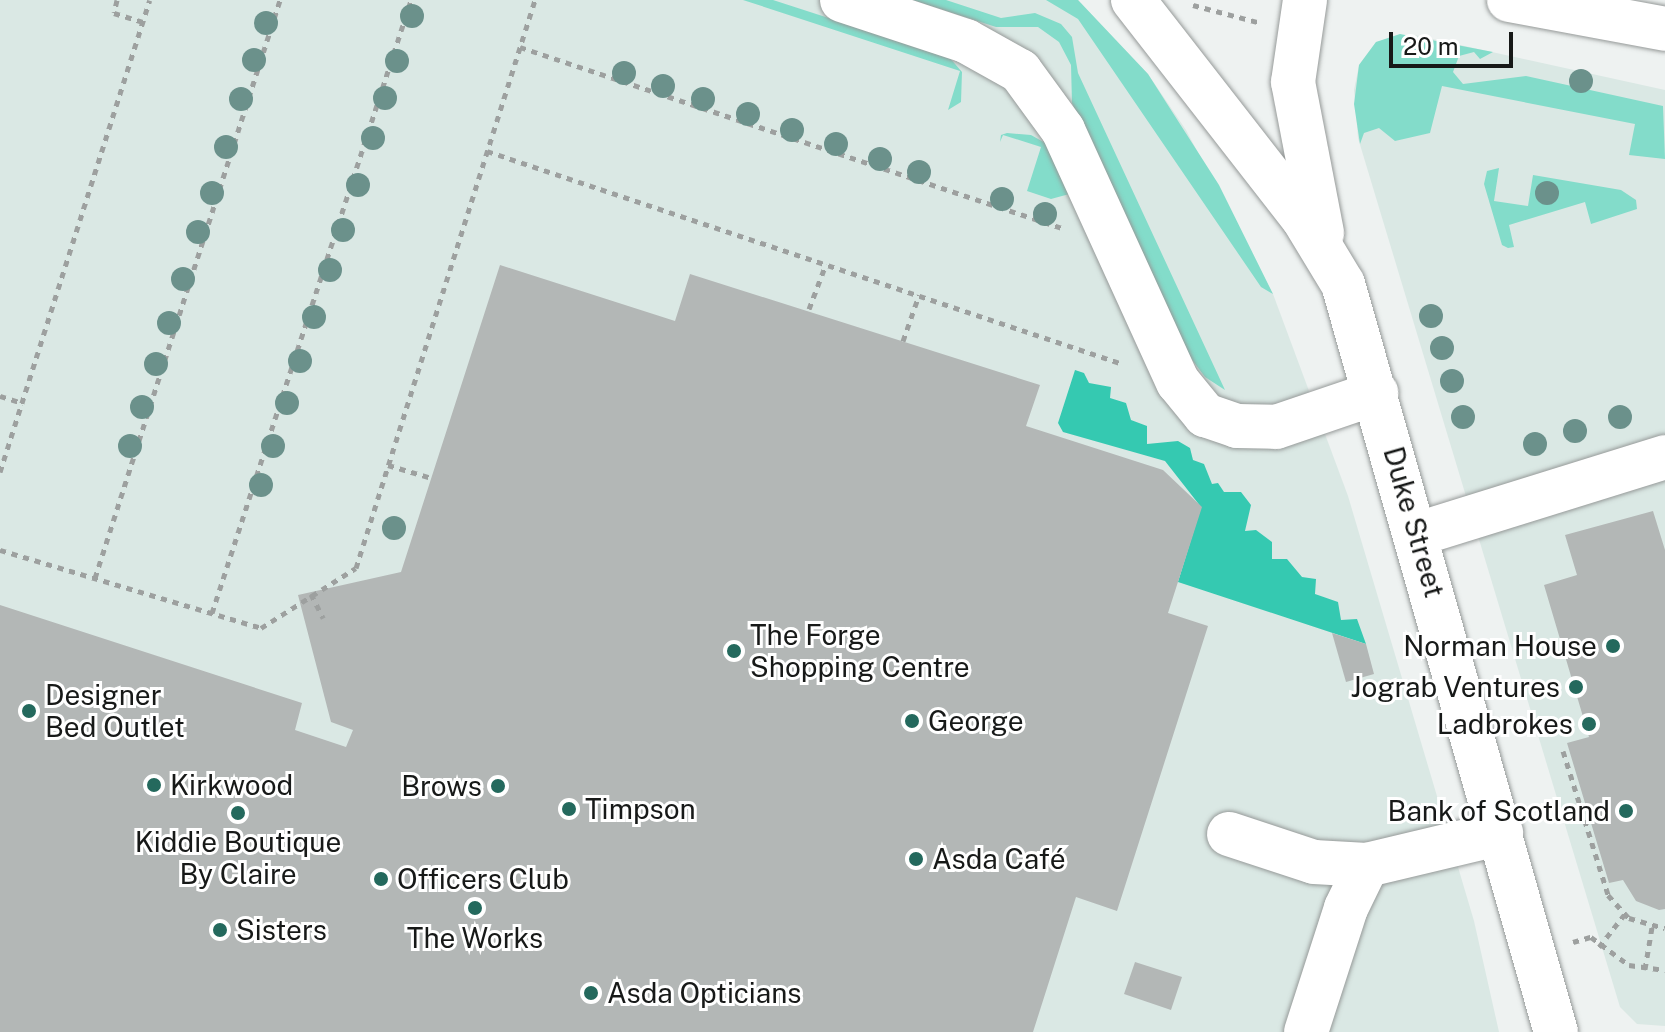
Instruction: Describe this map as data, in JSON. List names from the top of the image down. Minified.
{"streets":{"street":["Duke Street"]},"places":["Norman House","The Forge Shopping Centre","Jograb Ventures","Designer Bed Outlet","George","Ladbrokes","Kirkwood","Brows","Timpson","Bank of Scotland","Kiddie Boutique By Claire","Asda Café","Officers Club","The Works","Sisters","Asda Opticians"],"scale_bar":"20 m"}
